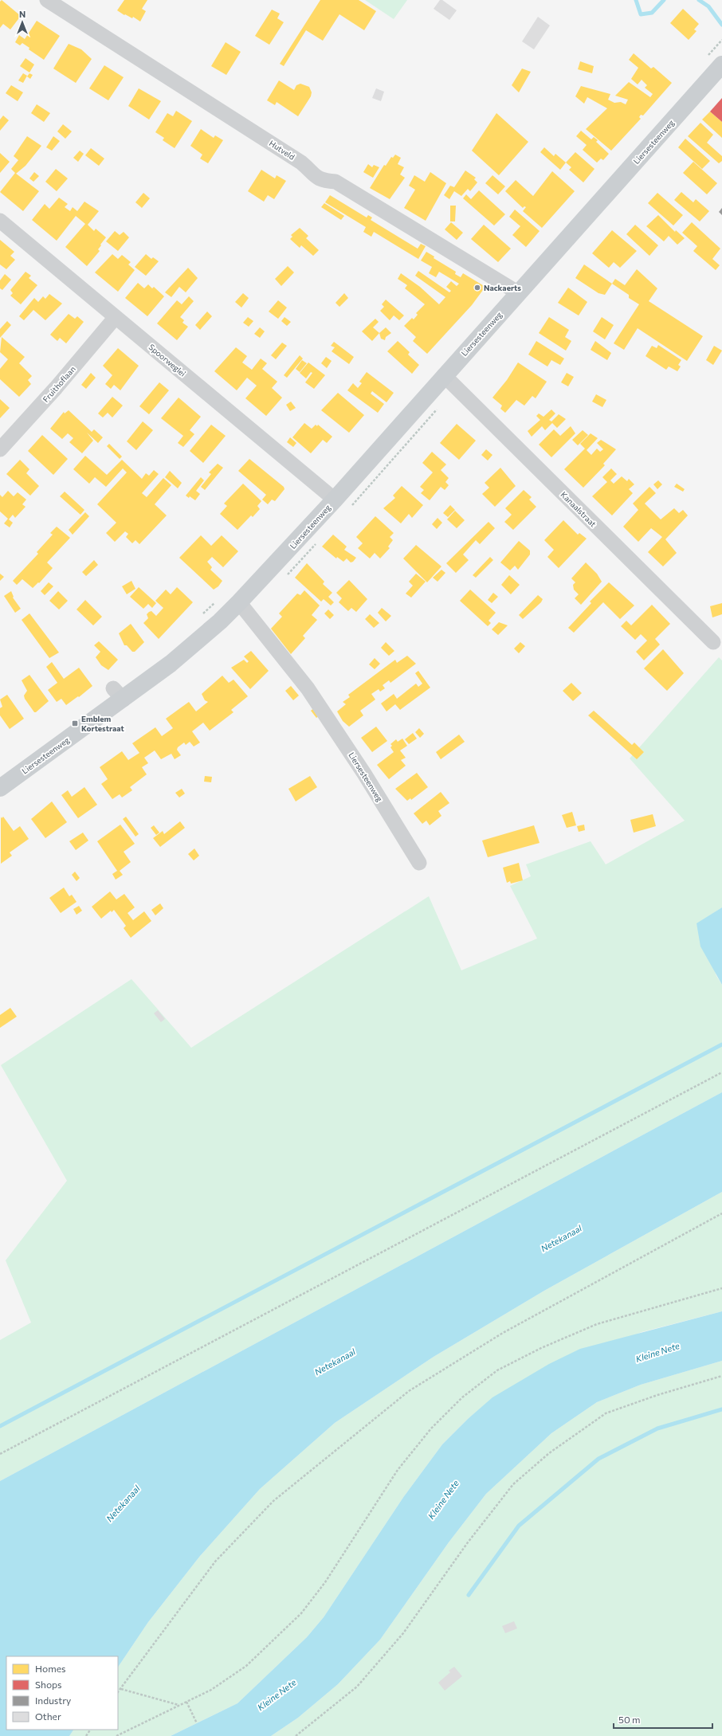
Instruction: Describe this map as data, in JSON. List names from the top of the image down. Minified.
{"streets":{"main road":["Liersesteenweg"],"street":["Hutveld","Spoorweglei","Fruithoflaan","Kanaalstraat"]},"crossings":[["Liersesteenweg","Hutveld"],["Liersesteenweg","Spoorweglei"],["Liersesteenweg","Kanaalstraat"],["Spoorweglei","Fruithoflaan"]],"water":["Netekanaal","Kleine Nete"],"places":{"other":["Nackaerts"],"transit":["Emblem Kortestraat"]},"legend":["Homes","Shops","Industry","Other"],"scale_bar":"50 m","north":"top"}
